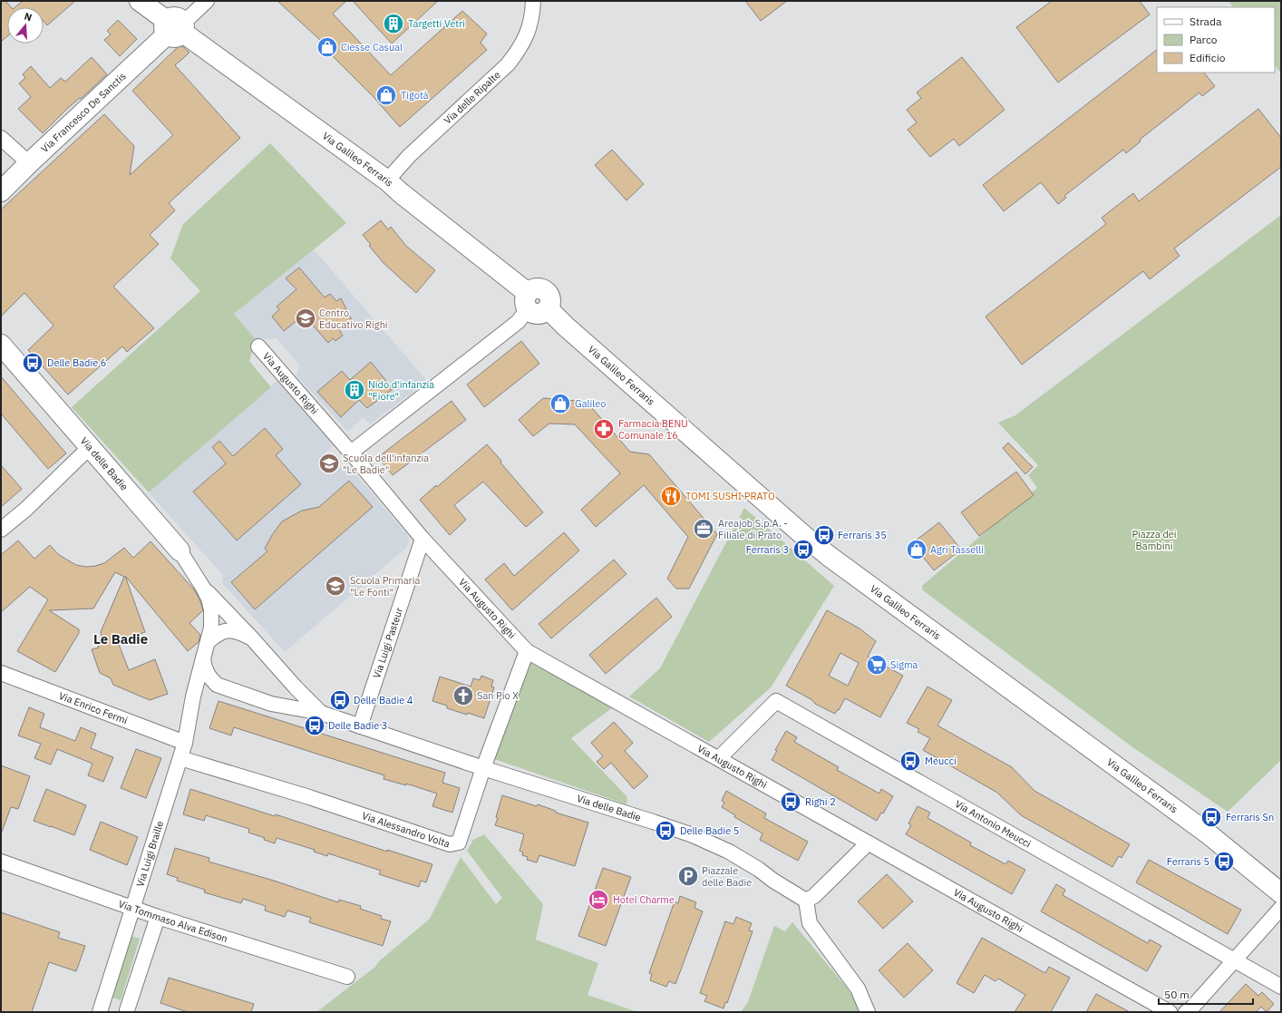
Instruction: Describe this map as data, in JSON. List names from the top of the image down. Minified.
{"streets":{"street":["Via delle Ripalte","Via Francesco De Sanctis","Via Galileo Ferraris","Via Augusto Righi","Via delle Badie","Via Luigi Pasteur","Via Enrico Fermi","Via Antonio Meucci","Via Alessandro Volta","Via Luigi Braille","Via Tommaso Alva Edison"]},"crossings":[["Via delle Ripalte","Via Galileo Ferraris"],["Via Francesco De Sanctis","Via Galileo Ferraris"],["Via Augusto Righi","Via Luigi Pasteur"],["Via Augusto Righi","Via Antonio Meucci"],["Via Augusto Righi","Via Alessandro Volta"],["Via delle Badie","Via Luigi Pasteur"],["Via delle Badie","Via Alessandro Volta"],["Via delle Badie","Via Luigi Braille"],["Via Enrico Fermi","Via Luigi Braille"],["Via Alessandro Volta","Via Luigi Braille"],["Via Luigi Braille","Via Tommaso Alva Edison"]],"districts":["Le Badie"],"parks":["Piazza dei Bambini"],"places":{"building":["Targetti Vetri","Nido d'infanzia \"Fiore\""],"shop":["Ciesse Casual","Tigotà","Galileo","Agri Tasselli"],"school or university":["Centro Educativo Righi","Scuola dell'infanzia \"Le Badie\"","Scuola Primaria \"Le Fonti\""],"bus stop":["Delle Badie 6","Ferraris 35","Ferraris 3","Delle Badie 4","Delle Badie 3","Meucci","Righi 2","Ferraris Sn","Delle Badie 5","Ferraris 5"],"pharmacy":["Farmacia BENU Comunale 16"],"restaurant":["TOMI SUSHI PRATO"],"office":["Areajob S.p.A. - Filiale di Prato"],"supermarket":["Sigma"],"church":["San Pio X"],"parking":["Piazzale delle Badie"],"hotel":["Hotel Charme"]},"legend":["Strada","Parco","Edificio"],"scale_bar":"50 m","north":"top"}
